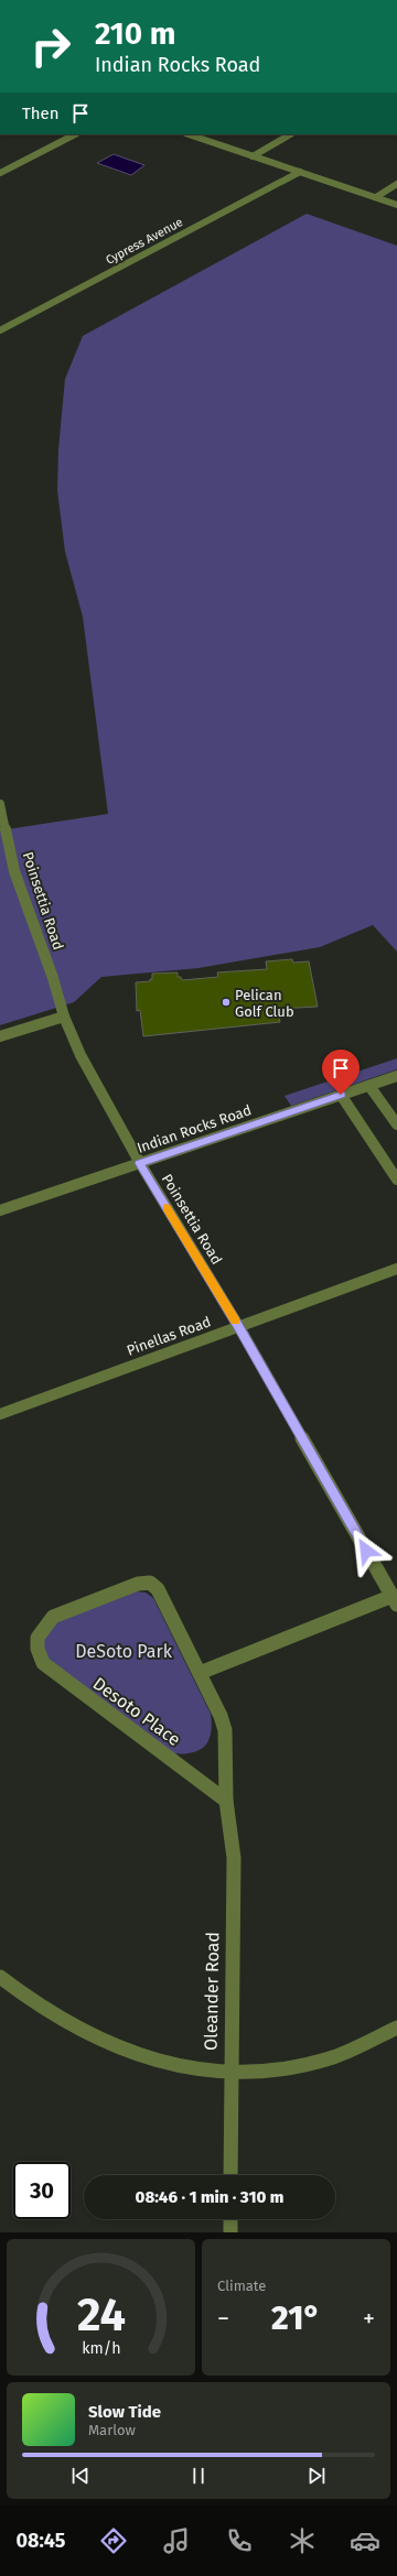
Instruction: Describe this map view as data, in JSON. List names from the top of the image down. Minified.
{"streets":{"street":["Cypress Avenue","Poinsettia Road","Indian Rocks Road","Pinellas Road","Desoto Place","Oleander Road"]},"crossings":[["Poinsettia Road","Indian Rocks Road"],["Poinsettia Road","Pinellas Road"],["Desoto Place","Oleander Road"]],"parks":["DeSoto Park"],"places":["Pelican Golf Club"],"page":{"turn":["210 m","Indian Rocks Road"],"then":"Then","limit":"30","trip":"08:46 · 1 min · 310 m","tile":"Climate","heat":["−","21°","+"],"song":["Slow Tide","Marlow"],"tabs":"08:45","gauge":["24","km/h"]}}
